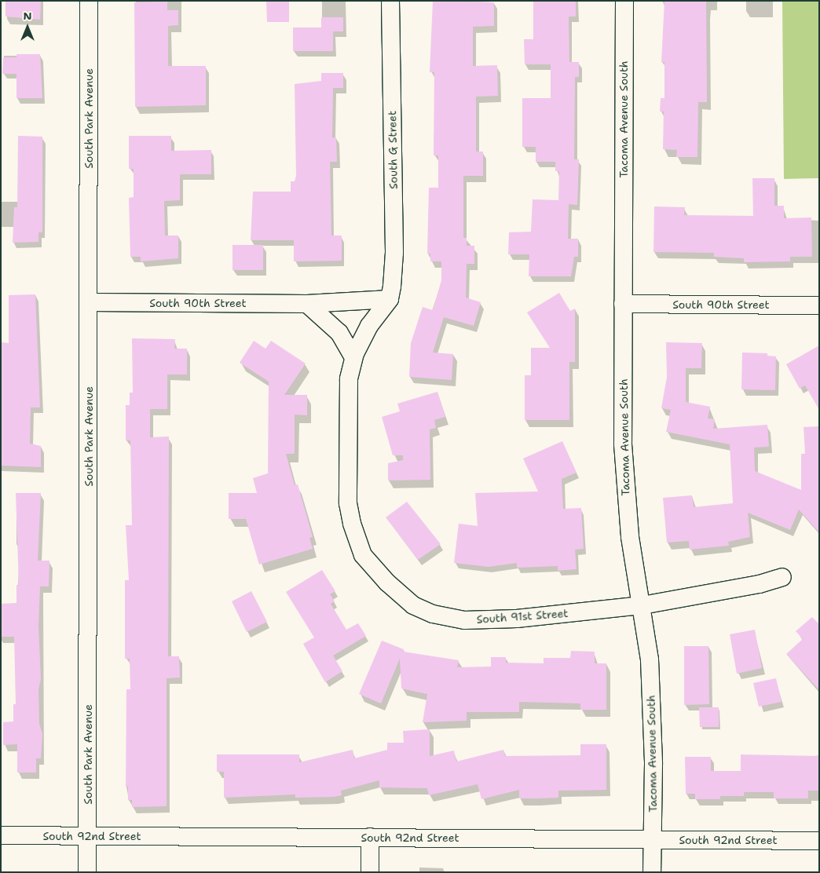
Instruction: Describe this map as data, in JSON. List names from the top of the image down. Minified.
{"streets":{"street":["South Park Avenue","Tacoma Avenue South","South G Street","South 90th Street","South 91st Street","South 92nd Street"]},"crossings":[["South Park Avenue","South 90th Street"],["South Park Avenue","South 92nd Street"],["Tacoma Avenue South","South 90th Street"],["Tacoma Avenue South","South 91st Street"],["Tacoma Avenue South","South 92nd Street"],["South G Street","South 90th Street"],["South G Street","South 91st Street"],["South 90th Street","South 91st Street"]],"north":"top"}
